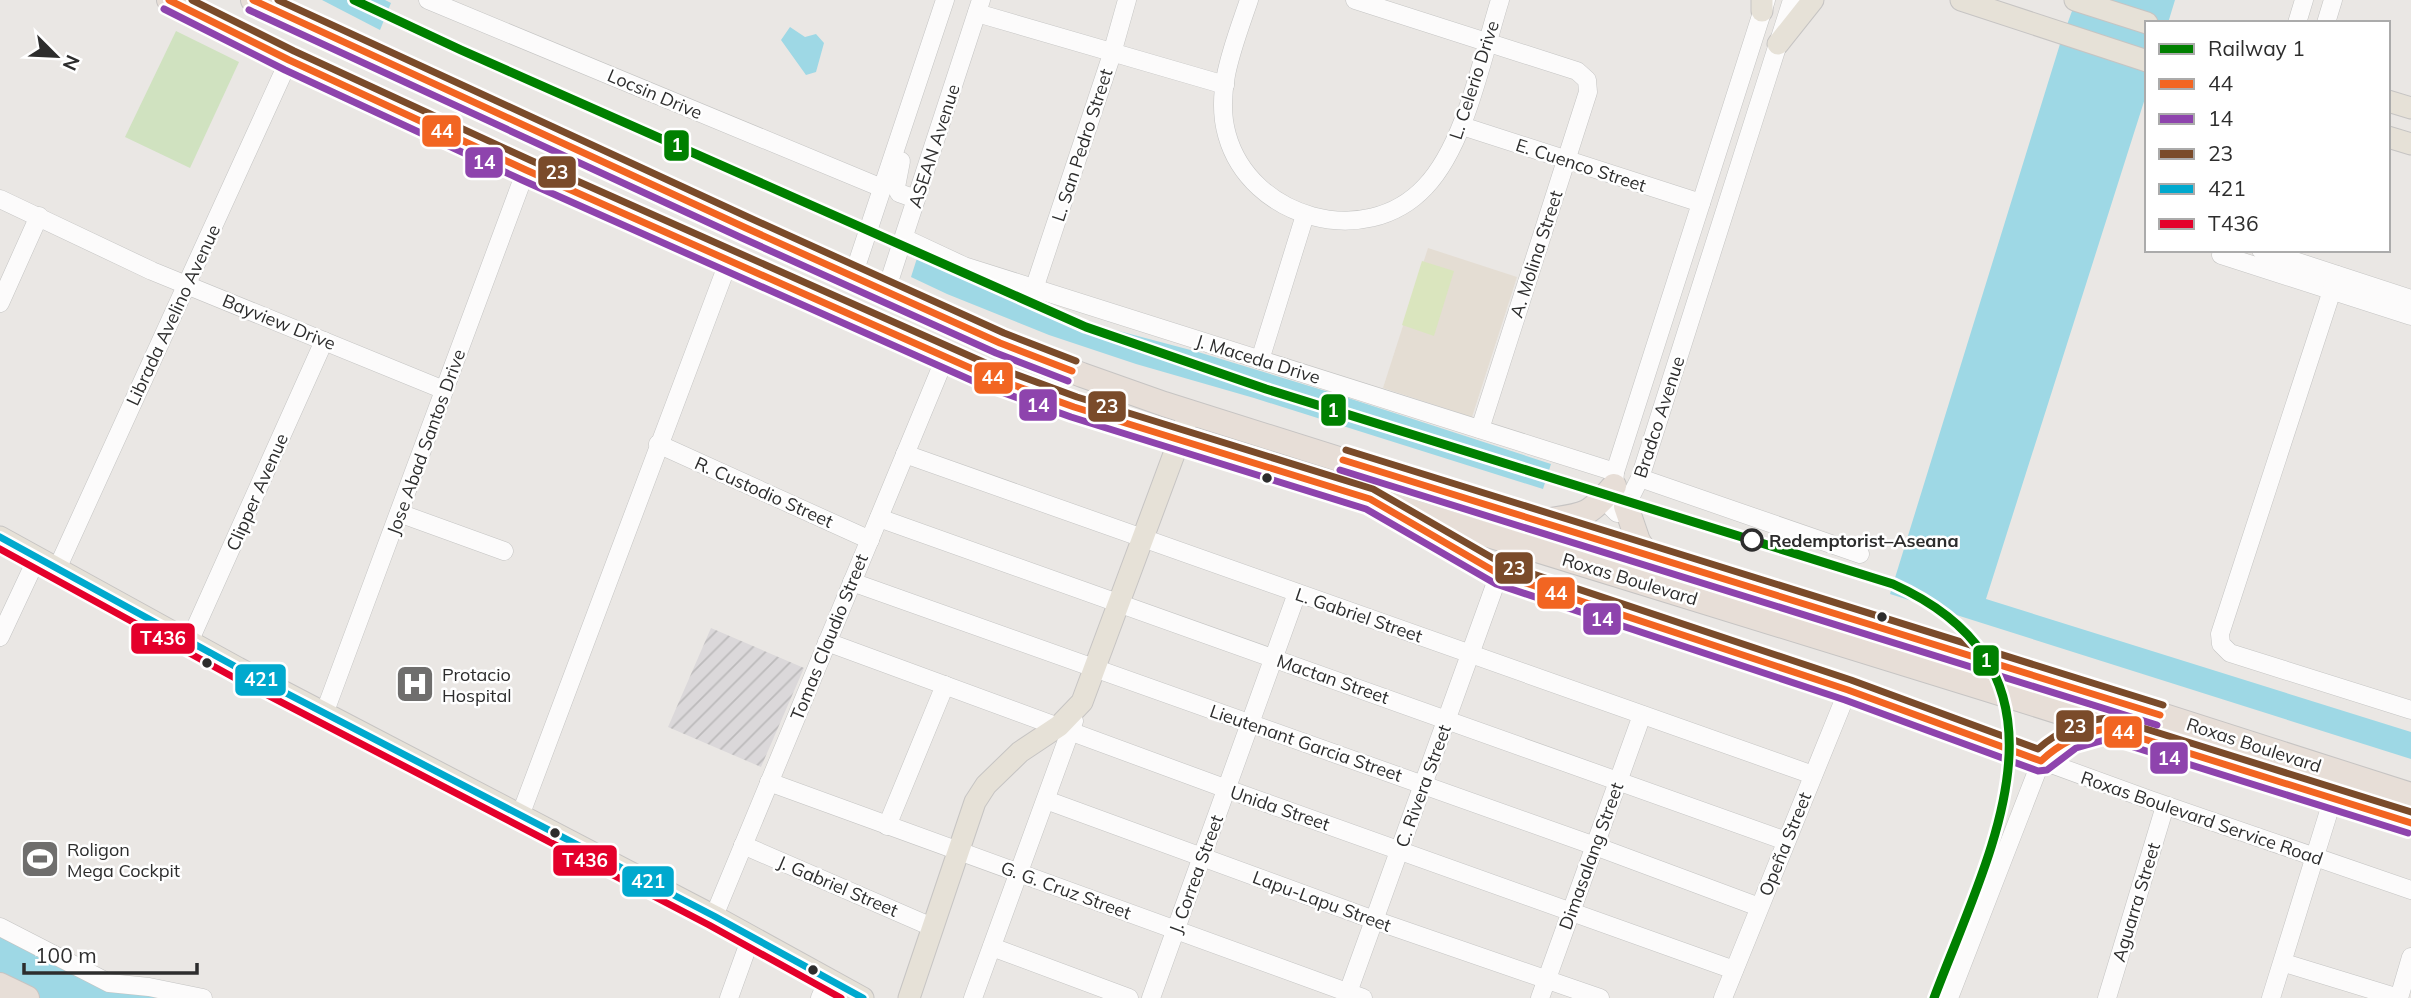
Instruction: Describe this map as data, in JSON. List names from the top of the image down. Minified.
{"streets":{"highway":["Roxas Boulevard"],"street":["L. Celerio Drive","Locsin Drive","L. San Pedro Street","ASEAN Avenue","E. Cuenco Street","A. Molina Street","Librada Avelino Avenue","Bayview Drive","J. Maceda Drive","Bradco Avenue","Jose Abad Santos Drive","Clipper Avenue","R. Custodio Street","L. Gabriel Street","Tomas Claudio Street","Mactan Street","Lieutenant Garcia Street","C. Rivera Street","Unida Street","Roxas Boulevard Service Road","Opeña Street","Dimasalang Street","J. Correa Street","J. Gabriel Street","G. G. Cruz Street","Lapu-Lapu Street","Aguarra Street"]},"crossings":[["L. Celerio Drive","E. Cuenco Street"],["L. Celerio Drive","A. Molina Street"],["Locsin Drive","ASEAN Avenue"],["L. San Pedro Street","J. Maceda Drive"],["ASEAN Avenue","J. Maceda Drive"],["ASEAN Avenue","Roxas Boulevard"],["E. Cuenco Street","A. Molina Street"],["E. Cuenco Street","Bradco Avenue"],["A. Molina Street","J. Maceda Drive"],["Librada Avelino Avenue","Bayview Drive"],["Librada Avelino Avenue","Roxas Boulevard"],["Bayview Drive","Jose Abad Santos Drive"],["Bayview Drive","Clipper Avenue"],["J. Maceda Drive","Bradco Avenue"],["Jose Abad Santos Drive","Roxas Boulevard"],["R. Custodio Street","Tomas Claudio Street"],["Roxas Boulevard","Tomas Claudio Street"],["Roxas Boulevard","Roxas Boulevard Service Road"],["L. Gabriel Street","Tomas Claudio Street"],["L. Gabriel Street","C. Rivera Street"],["L. Gabriel Street","Opeña Street"],["L. Gabriel Street","Dimasalang Street"],["L. Gabriel Street","J. Correa Street"],["Tomas Claudio Street","Mactan Street"],["Tomas Claudio Street","Lieutenant Garcia Street"],["Tomas Claudio Street","Unida Street"],["Tomas Claudio Street","J. Gabriel Street"],["Tomas Claudio Street","G. G. Cruz Street"],["Mactan Street","C. Rivera Street"],["Mactan Street","Opeña Street"],["Mactan Street","Dimasalang Street"],["Mactan Street","J. Correa Street"],["Lieutenant Garcia Street","C. Rivera Street"],["Lieutenant Garcia Street","Opeña Street"],["Lieutenant Garcia Street","Dimasalang Street"],["Lieutenant Garcia Street","J. Correa Street"],["C. Rivera Street","Unida Street"],["C. Rivera Street","Roxas Boulevard Service Road"],["C. Rivera Street","G. G. Cruz Street"],["C. Rivera Street","Lapu-Lapu Street"],["Unida Street","Opeña Street"],["Unida Street","Dimasalang Street"],["Unida Street","J. Correa Street"],["Roxas Boulevard Service Road","Opeña Street"],["Roxas Boulevard Service Road","Aguarra Street"],["Dimasalang Street","Lapu-Lapu Street"],["J. Correa Street","G. G. Cruz Street"],["J. Correa Street","Lapu-Lapu Street"]],"places":{"other":["Redemptorist–Aseana"],"hospital":["Protacio Hospital"],"sports":["Roligon Mega Cockpit"]},"lines":["rail line 1","transit line 44","transit line 23","transit line 14","transit line 421","transit line T436"],"legend":["Railway 1","44","14","23","421","T436"],"scale_bar":"100 m","north":"bottom right"}
